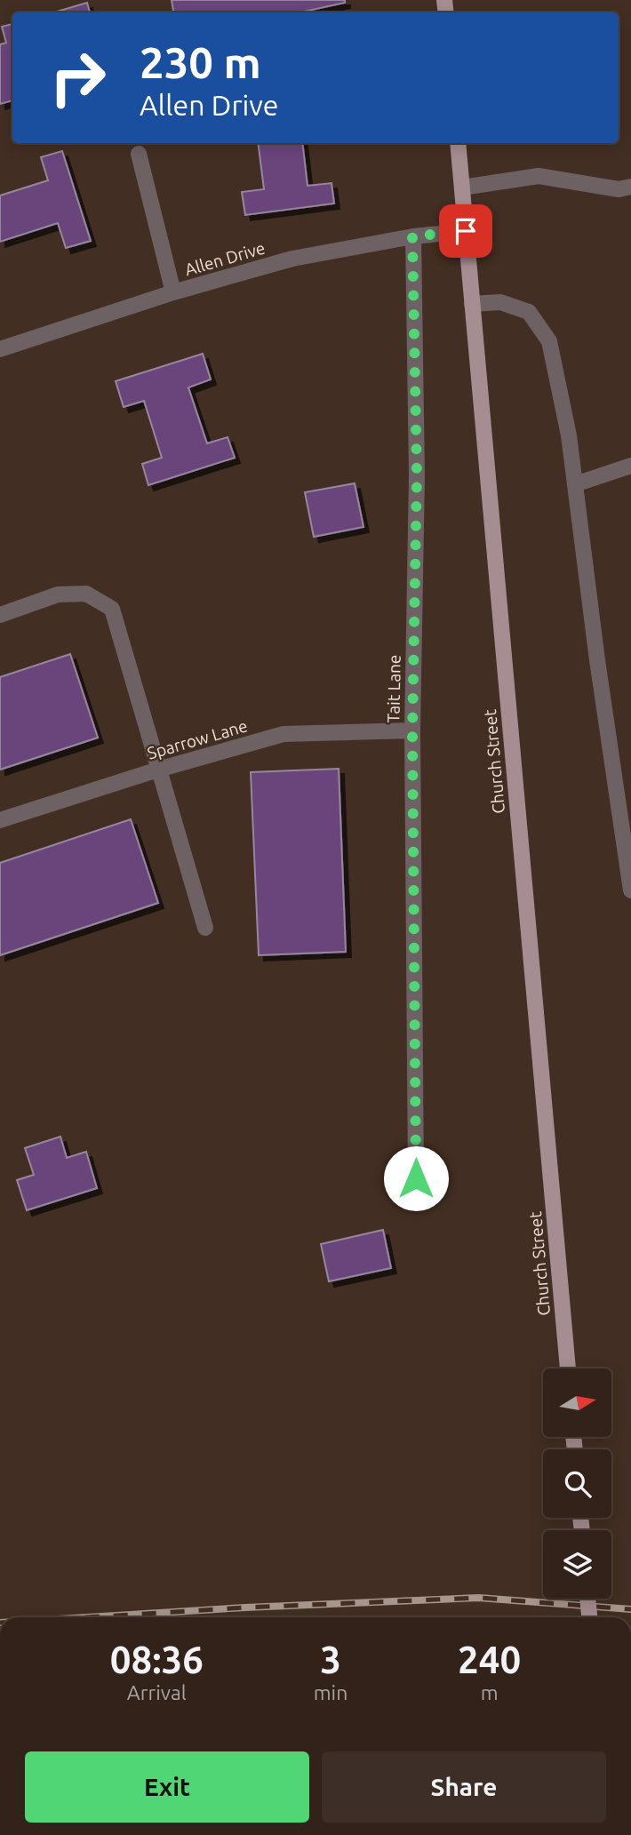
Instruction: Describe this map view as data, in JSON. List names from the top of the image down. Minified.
{"streets":{"main road":["Church Street"],"street":["Allen Drive","Tait Lane","Sparrow Lane"]},"crossings":[["Allen Drive","Tait Lane"],["Allen Drive","Church Street"],["Tait Lane","Sparrow Lane"]],"north":"right","page":{"turn":["230 m","Allen Drive"],"eta":["08:36","Arrival","3","min","240","m"],"buttons":["Exit","Share"]}}
